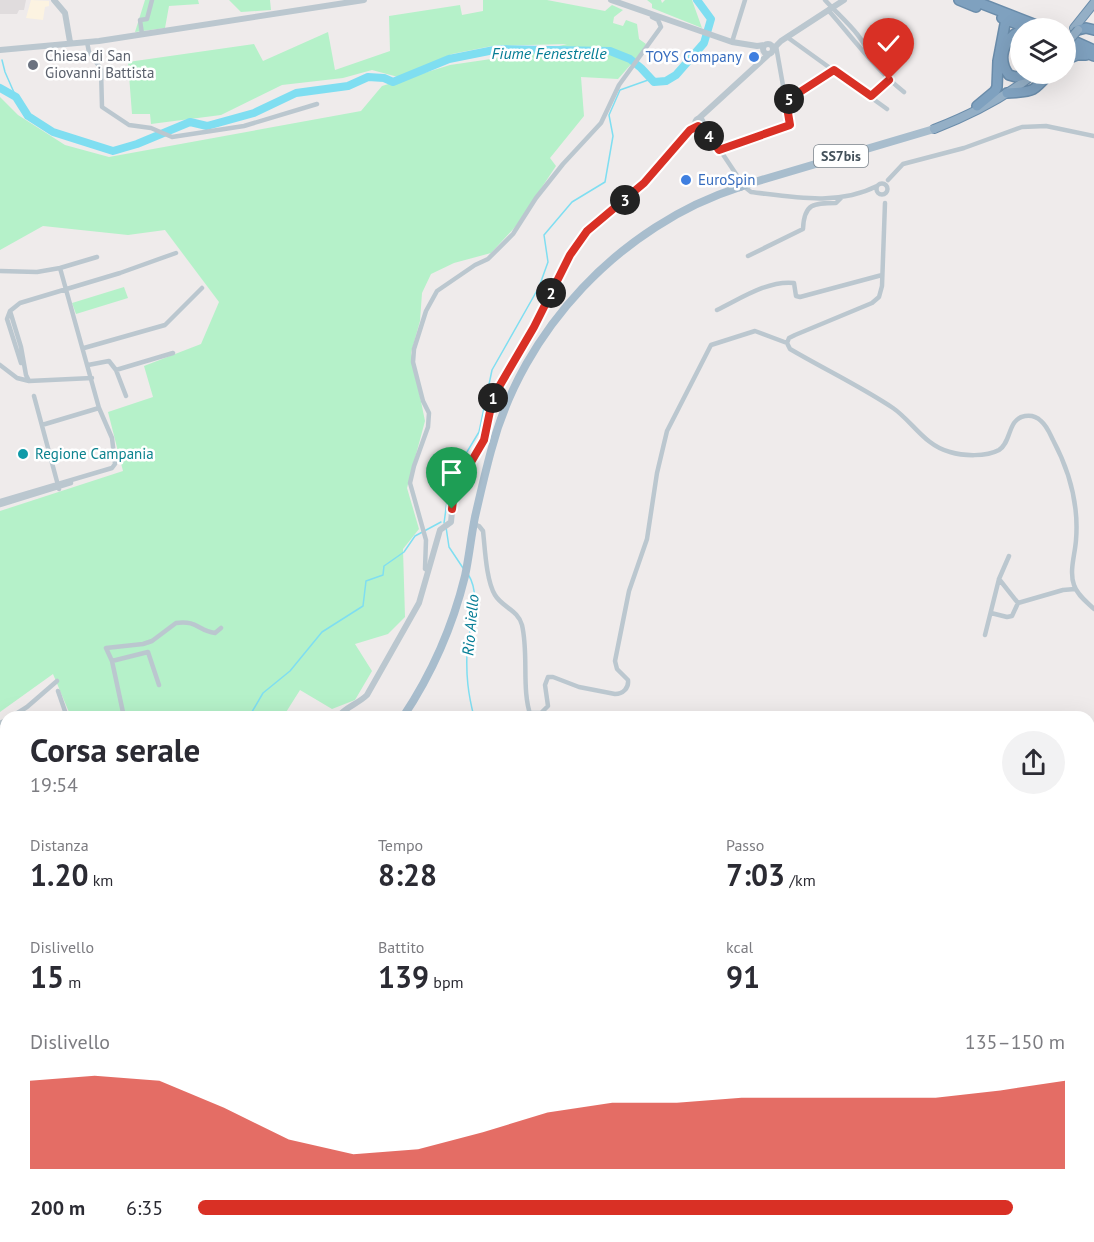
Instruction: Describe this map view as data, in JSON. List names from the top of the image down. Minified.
{"streets":{"highway":["SS7bis"]},"water":["Fiume Fenestrelle","Rio Aiello"],"places":["TOYS Company","Chiesa di San Giovanni Battista","EuroSpin","Regione Campania"],"page":{"pins":["5","4","3","2","1"],"heading":["Corsa serale","19:54"],"stats":[["Distanza","1.20 km"],["Tempo","8:28"],["Passo","7:03 /km"],["Dislivello","15 m"],["Battito","139 bpm"],["kcal","91"]],"chart":["Dislivello","135–150 m"],"list":[{"name":"200 m","note":"6:35"}]}}
